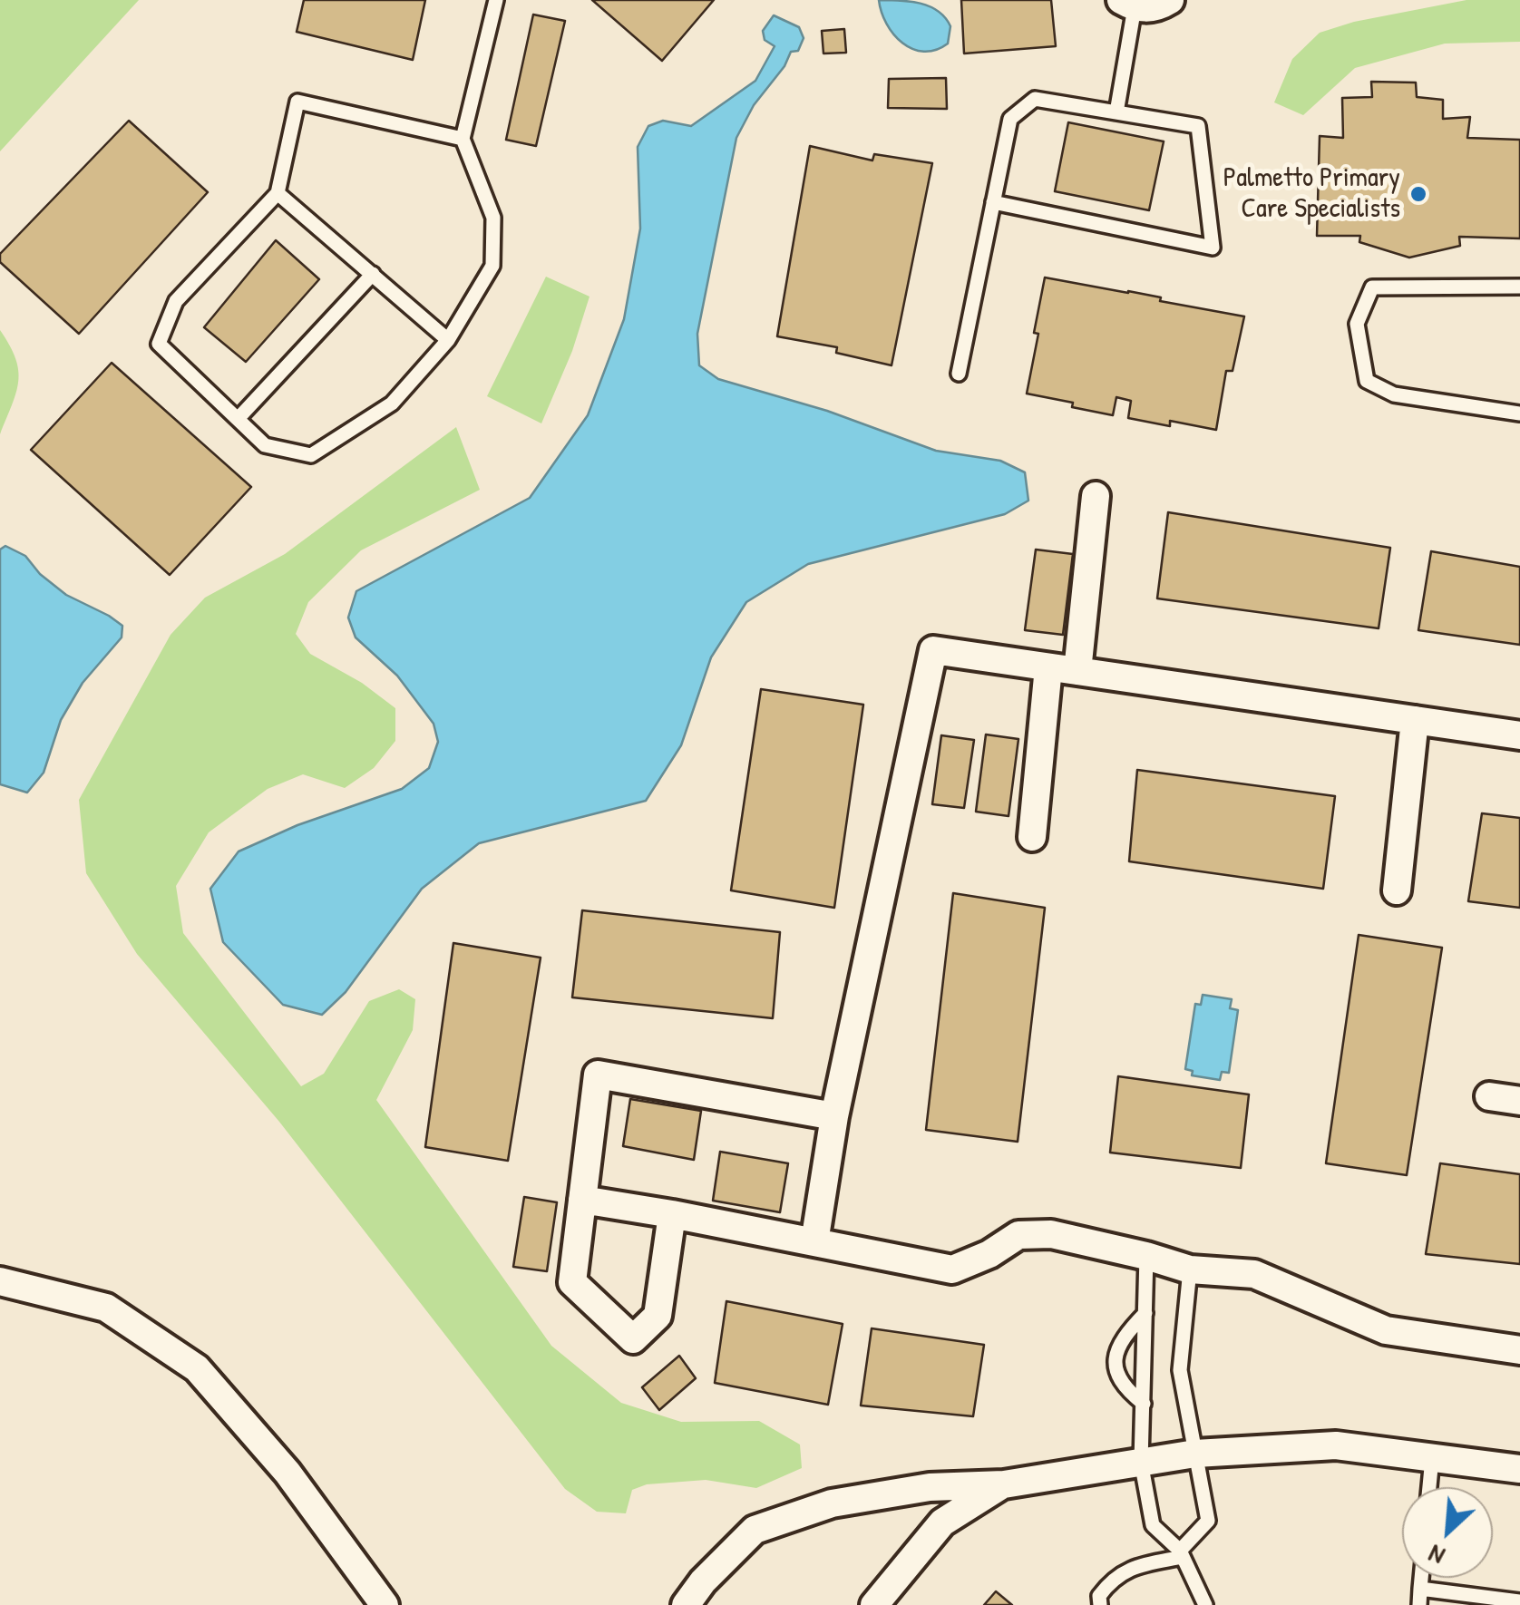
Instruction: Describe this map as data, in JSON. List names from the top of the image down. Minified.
{"places":["Palmetto Primary Care Specialists"],"north":"bottom left"}
